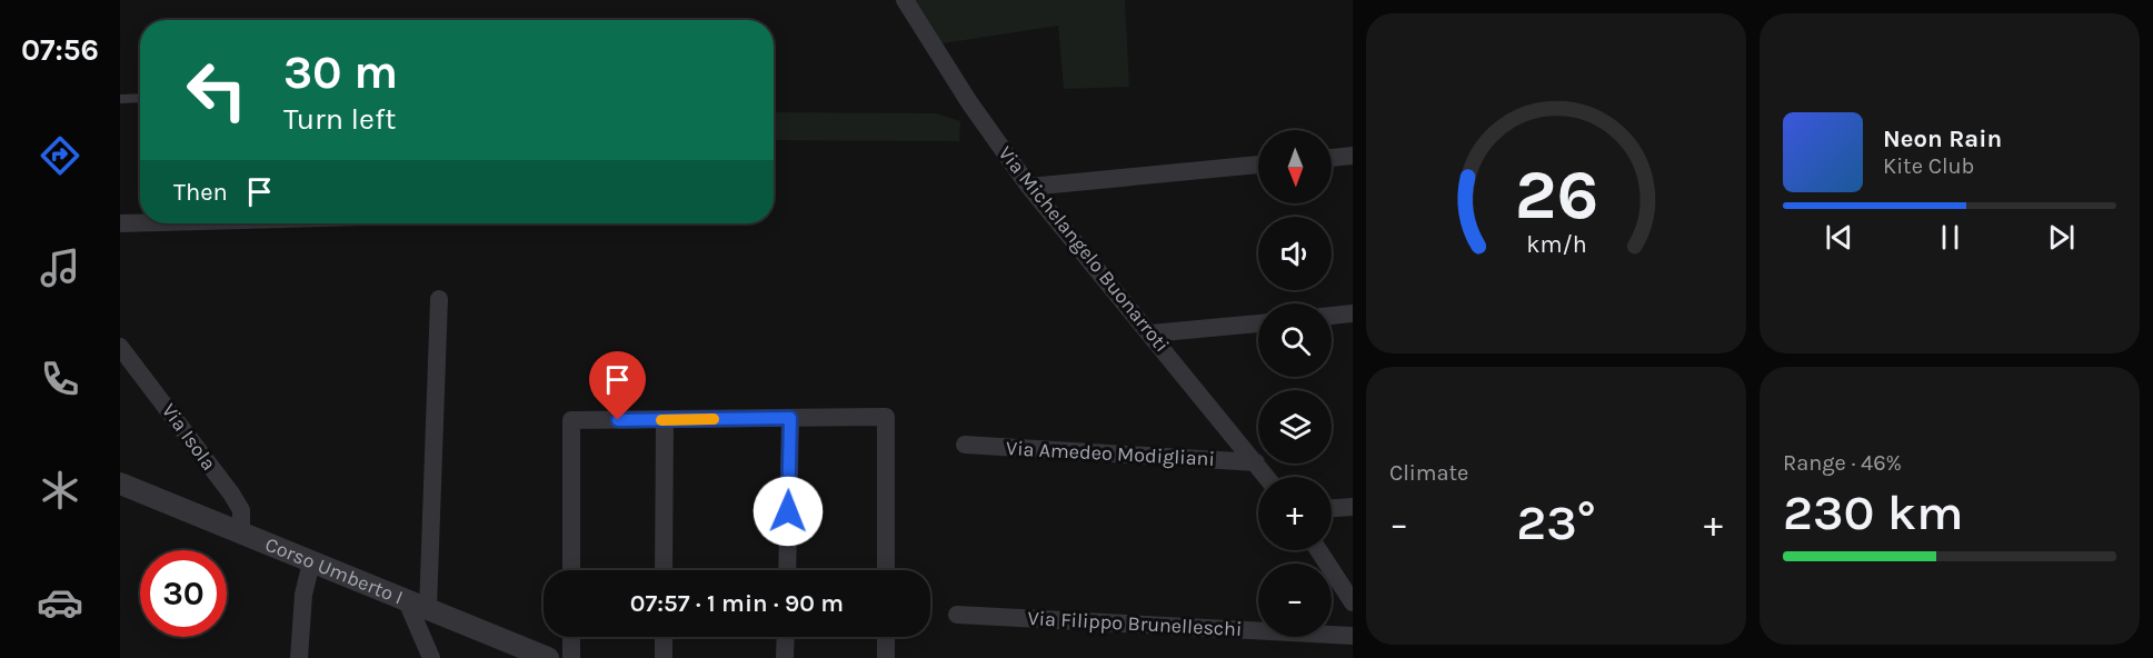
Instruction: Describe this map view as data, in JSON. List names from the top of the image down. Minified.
{"streets":{"street":["Via Michelangelo Buonarroti","Via Isola","Via Amedeo Modigliani","Corso Umberto I","Via Filippo Brunelleschi"]},"crossings":[["Via Michelangelo Buonarroti","Via Amedeo Modigliani"],["Via Isola","Corso Umberto I"]],"north":"bottom","page":{"tabs":"07:56","turn":["30 m","Turn left"],"song":["Neon Rain","Kite Club"],"map_buttons":["+","−"],"then":"Then","tile":["Climate",["Range · 46%","230 km"]],"heat":["−","23°","+"],"limit":"30","trip":"07:57 · 1 min · 90 m","gauge":["26","km/h"]}}
